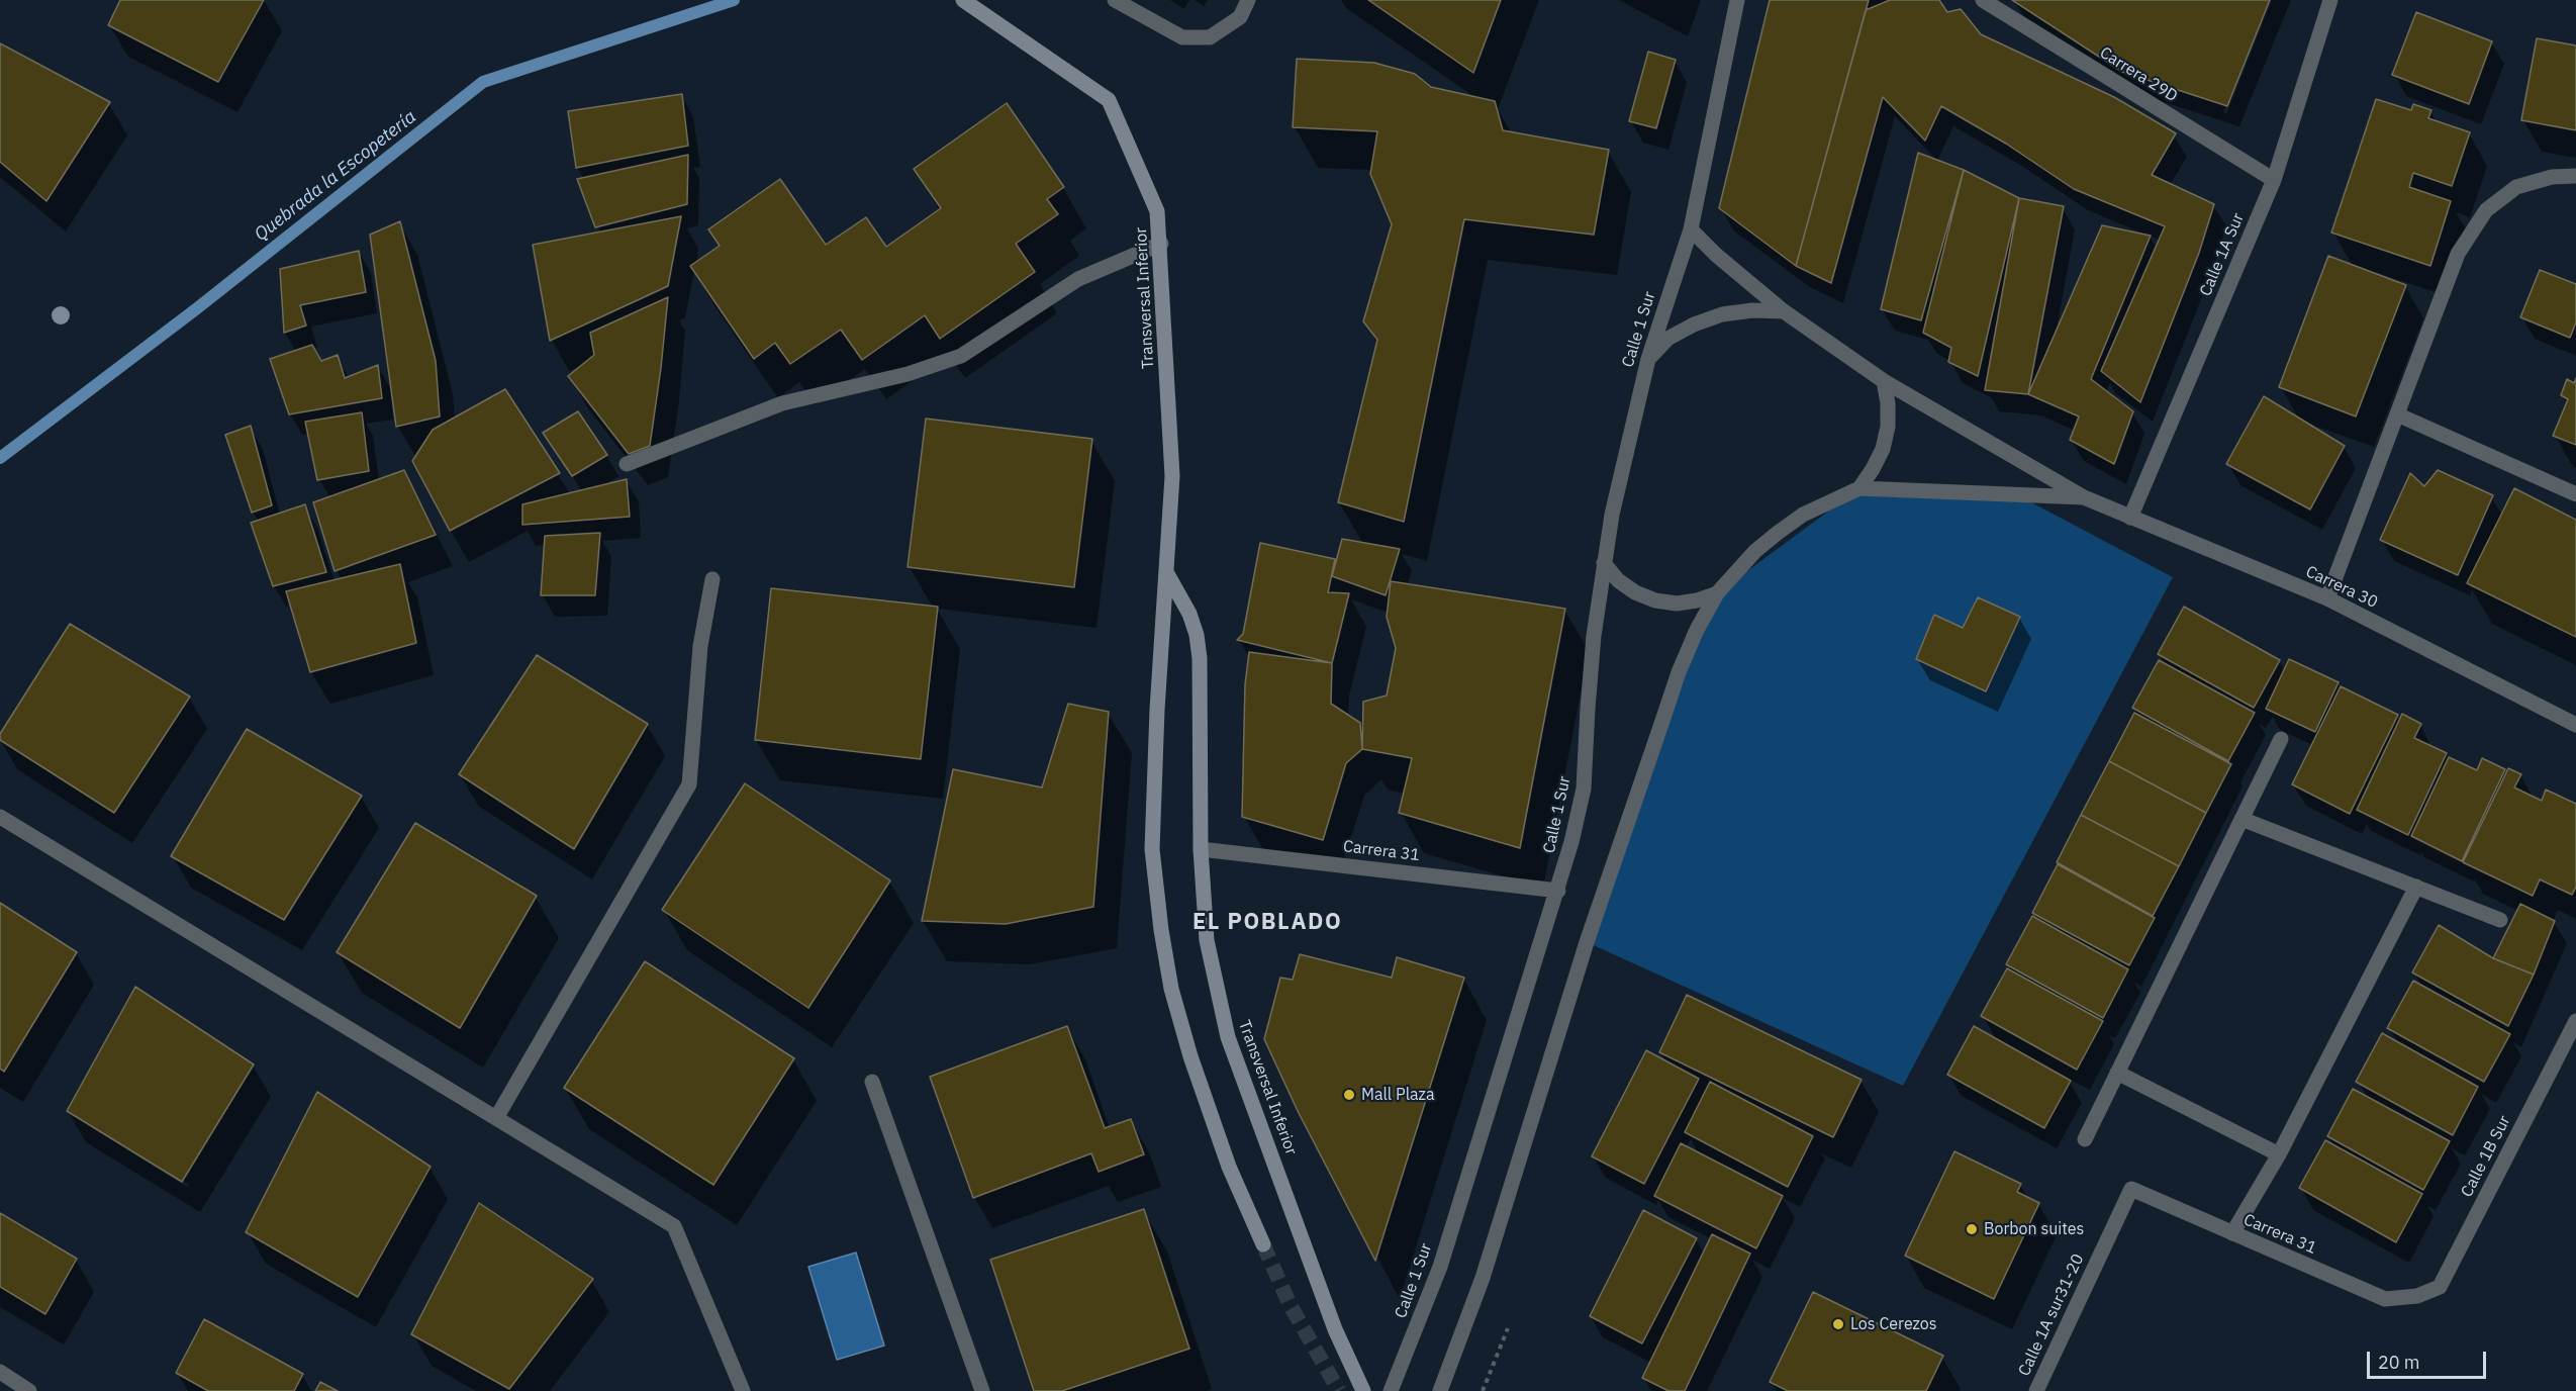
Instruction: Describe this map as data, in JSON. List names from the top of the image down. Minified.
{"streets":{"main road":["Transversal Inferior"],"street":["Carrera 29D","Calle 1A Sur","Calle 1 Sur","Carrera 30","Carrera 31","Calle 1B Sur","Calle 1A sur31-20"]},"crossings":[["Carrera 29D","Calle 1A Sur"],["Calle 1A Sur","Carrera 30"],["Transversal Inferior","Carrera 31"],["Calle 1 Sur","Carrera 31"],["Carrera 31","Calle 1B Sur"],["Carrera 31","Calle 1A sur31-20"]],"districts":["EL POBLADO"],"water":["Quebrada la Escopetería"],"places":["Mall Plaza","Borbon suites","Los Cerezos"],"scale_bar":"20 m"}
